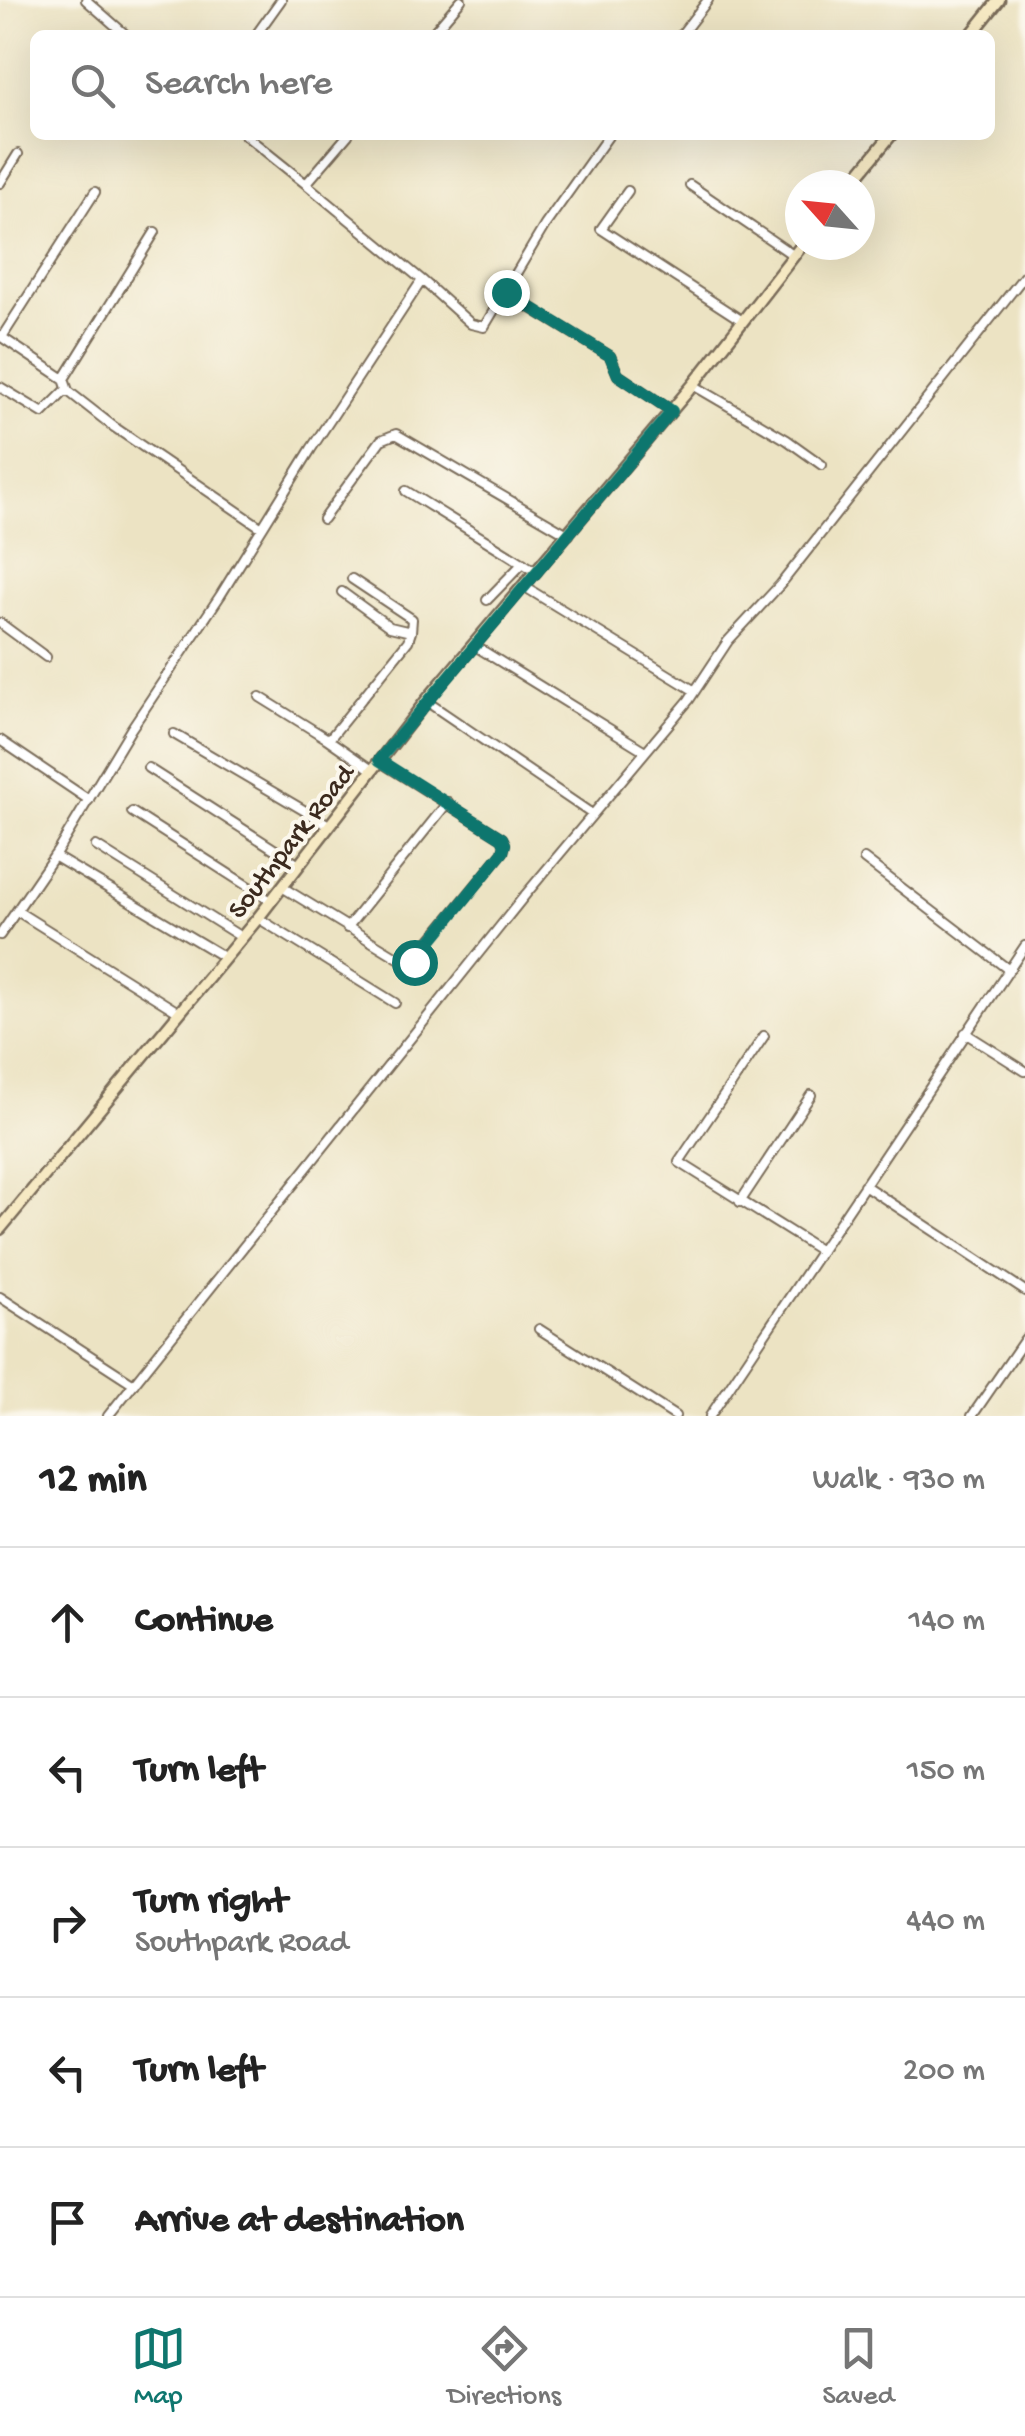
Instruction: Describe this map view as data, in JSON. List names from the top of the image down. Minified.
{"streets":{"street":["Southpark Road"]},"north":"top left","page":{"search":"Search here","heading":["12 min","Walk · 930 m"],"list":[["Continue","140 m"],["Turn left","150 m"],["Turn right","Southpark Road","440 m"],["Turn left","200 m"],"Arrive at destination"],"nav":["Map","Directions","Saved"]}}
